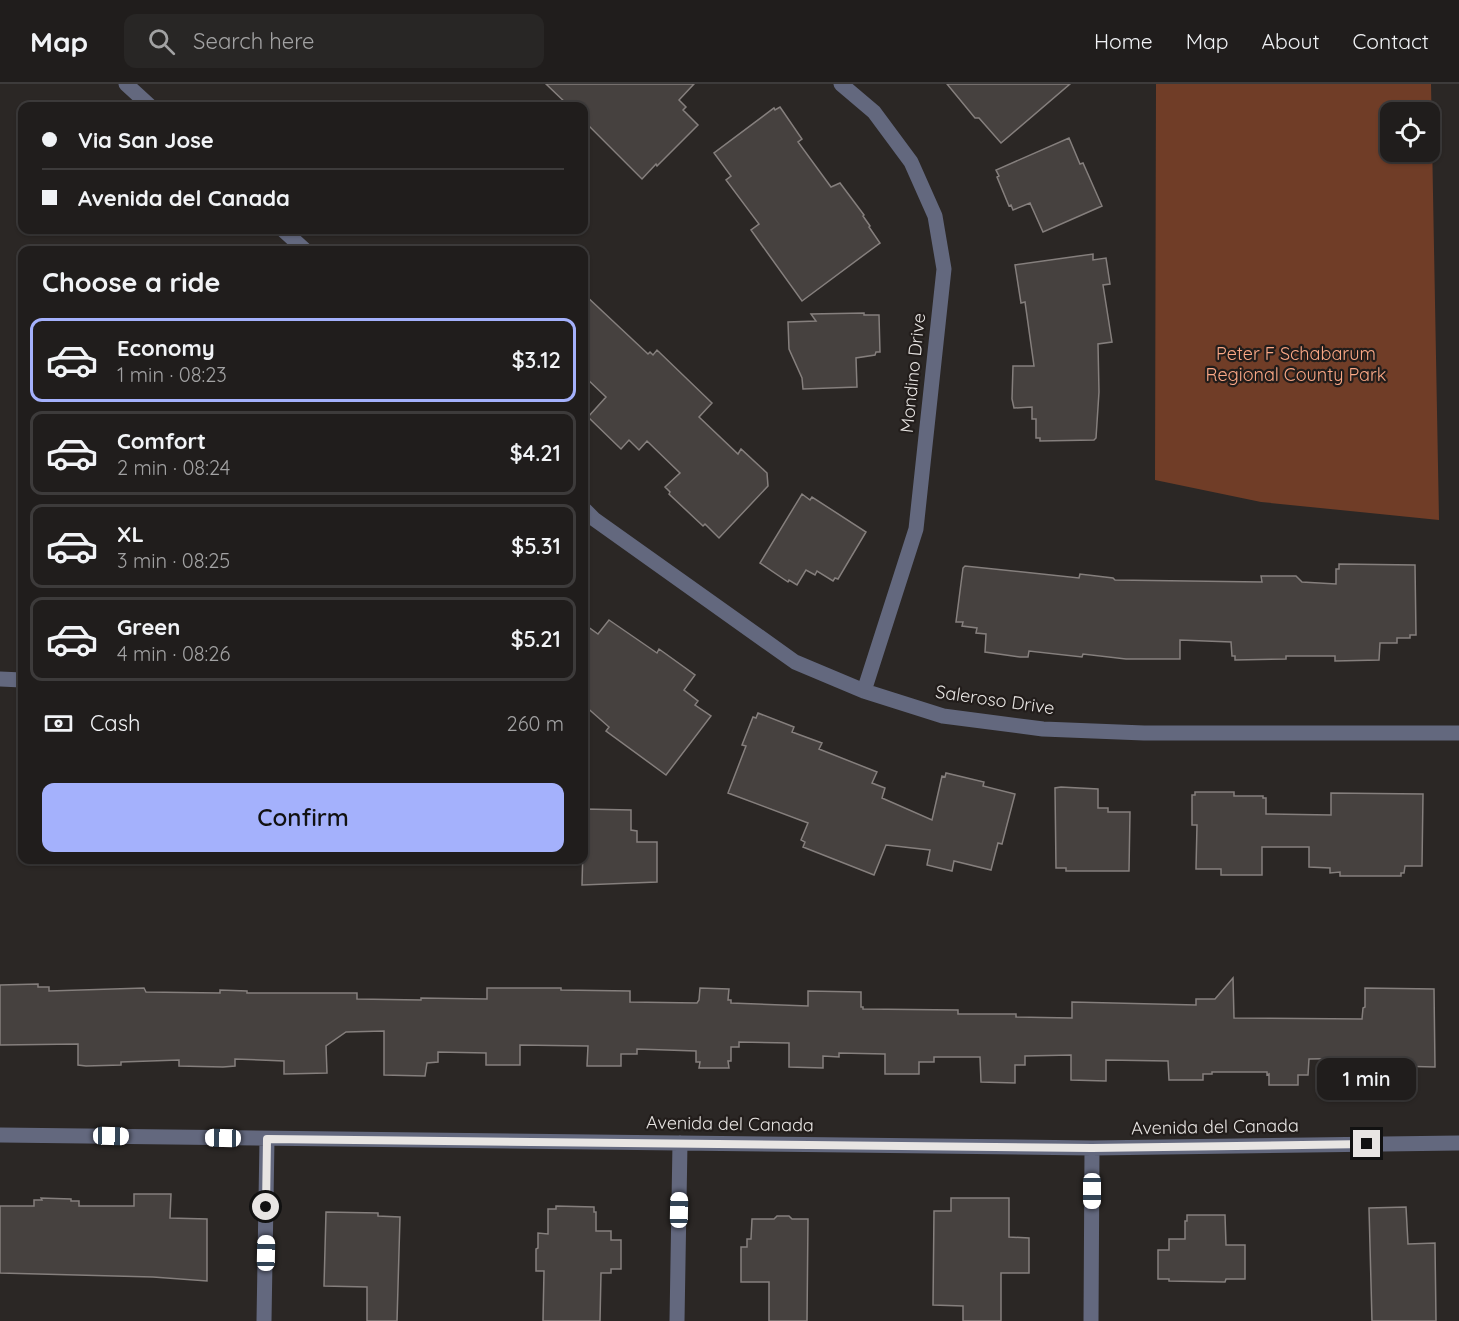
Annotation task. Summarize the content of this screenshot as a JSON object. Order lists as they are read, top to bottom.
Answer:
{
  "streets": {
    "street": ["Mondino Drive", "Saleroso Drive", "Avenida del Canada"]
  },
  "crossings": [
    ["Mondino Drive", "Saleroso Drive"]
  ],
  "parks": ["Peter F Schabarum Regional County Park"],
  "page": {
    "header": "Map",
    "search": "Search here",
    "nav": [
      "Home",
      "Map",
      "About",
      "Contact"
    ],
    "banner": ["Via San Jose", "Avenida del Canada"],
    "heading": "Choose a ride",
    "list": [
      {
        "name": "Economy",
        "note": "1 min · 08:23",
        "value": "$3.12"
      },
      {
        "name": "Comfort",
        "note": "2 min · 08:24",
        "value": "$4.21"
      },
      {
        "name": "XL",
        "note": "3 min · 08:25",
        "value": "$5.31"
      },
      {
        "name": "Green",
        "note": "4 min · 08:26",
        "value": "$5.21"
      }
    ],
    "pay": ["Cash", "260 m"],
    "buttons": "Confirm",
    "bubble": "1 min"
  }
}
